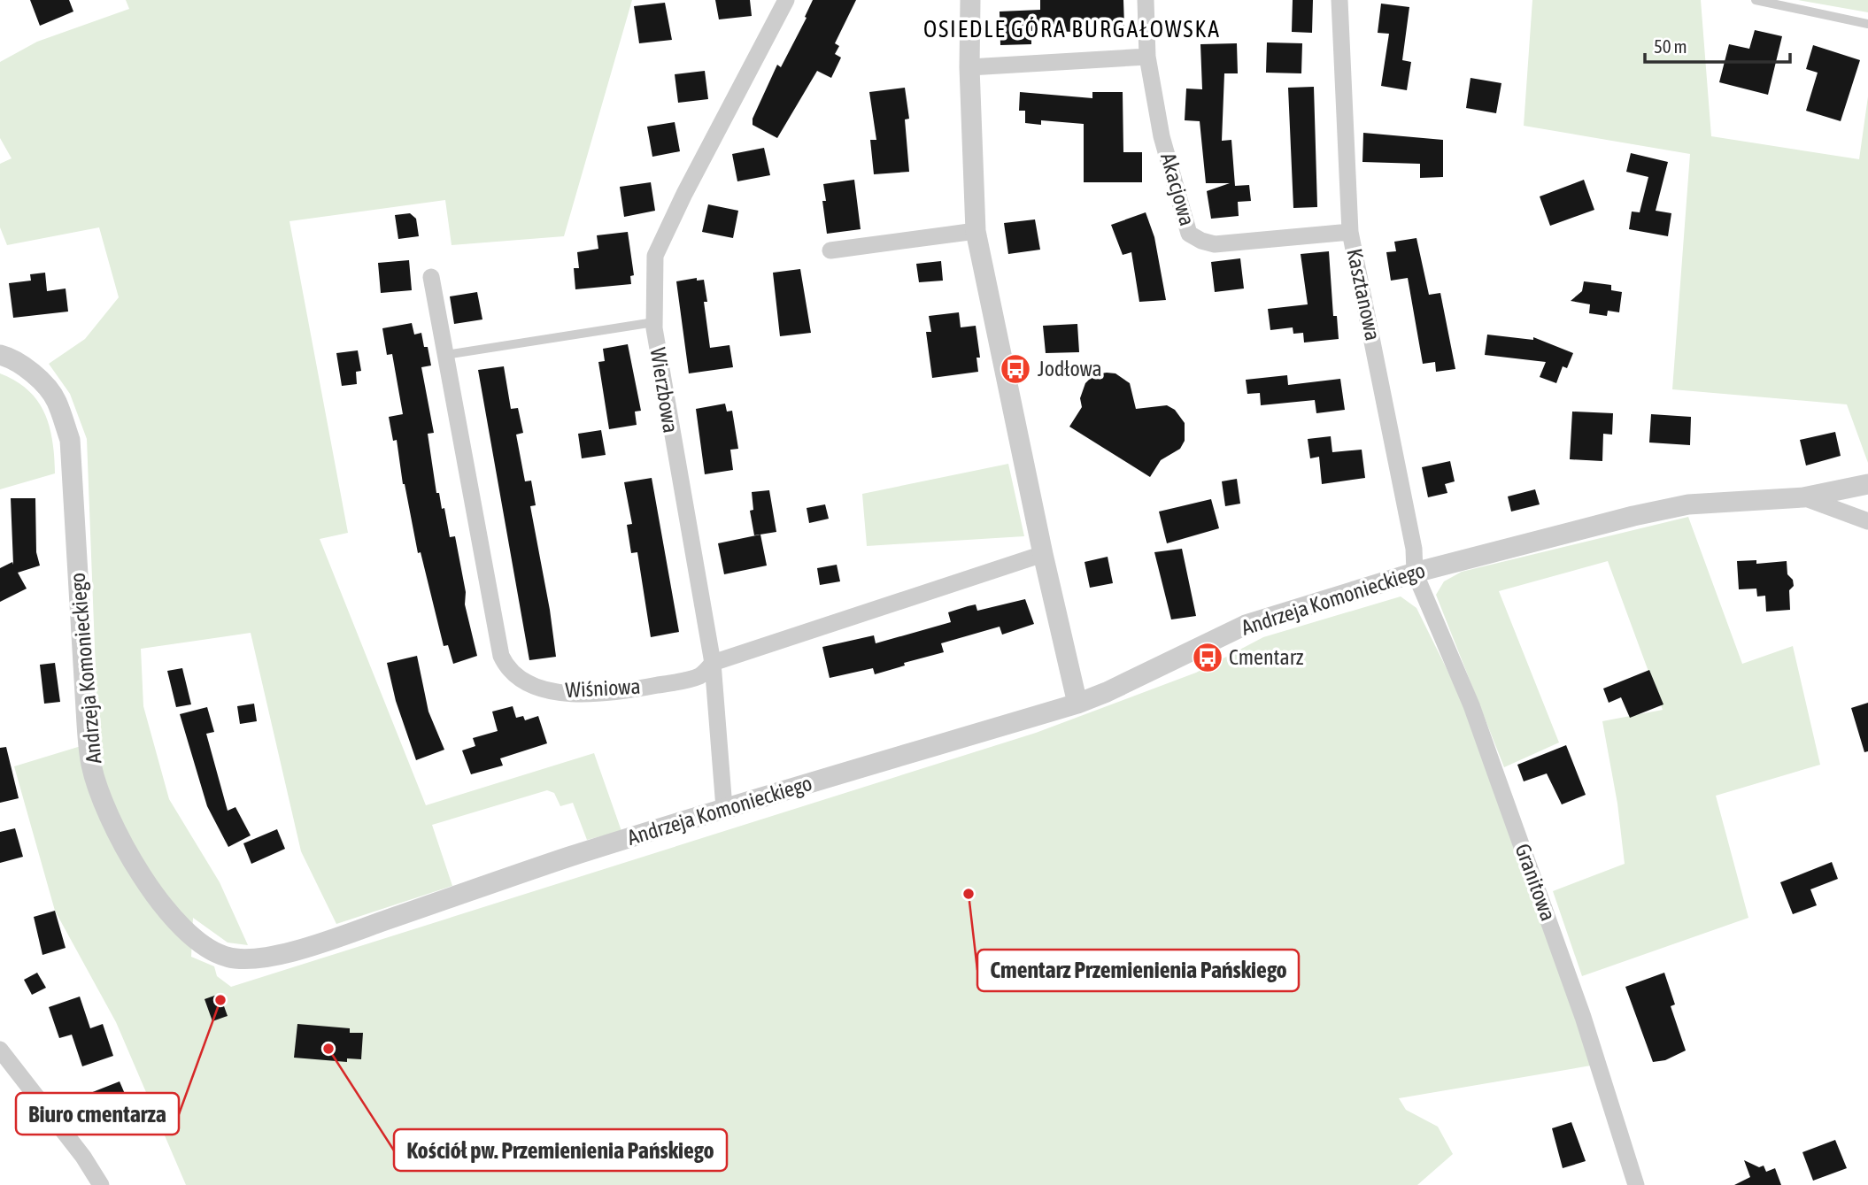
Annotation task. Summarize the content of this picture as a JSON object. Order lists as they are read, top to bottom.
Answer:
{
  "streets": {
    "street": [
      "Akacjowa",
      "Kasztanowa",
      "Wierzbowa",
      "Andrzeja Komonieckiego",
      "Wiśniowa",
      "Granitowa"
    ]
  },
  "crossings": [
    ["Akacjowa", "Kasztanowa"],
    ["Kasztanowa", "Andrzeja Komonieckiego"],
    ["Kasztanowa", "Granitowa"],
    ["Wierzbowa", "Andrzeja Komonieckiego"],
    ["Wierzbowa", "Wiśniowa"],
    ["Andrzeja Komonieckiego", "Granitowa"]
  ],
  "districts": ["OSIEDLE GÓRA BURGAŁOWSKA"],
  "places": {
    "bus stop": ["Jodłowa", "Cmentarz"],
    "other": ["Cmentarz Przemienienia Pańskiego", "Biuro cmentarza", "Kościół pw. Przemienienia Pańskiego"]
  },
  "scale_bar": "50 m"
}
